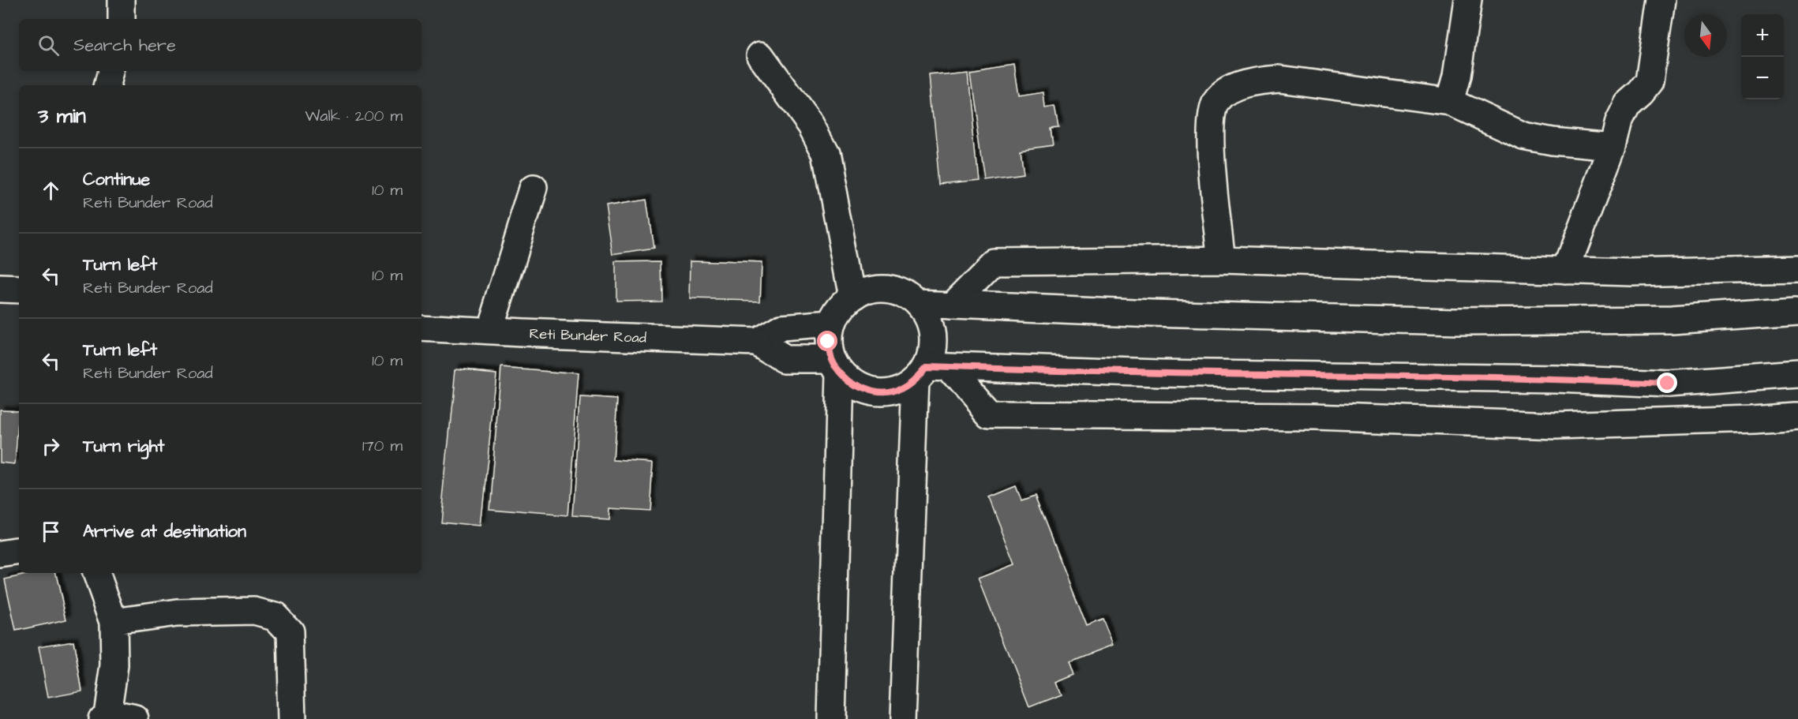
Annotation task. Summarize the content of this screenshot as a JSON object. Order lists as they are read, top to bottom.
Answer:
{
  "streets": {
    "street": ["Reti Bunder Road"]
  },
  "north": "bottom",
  "page": {
    "map_buttons": ["+", "−"],
    "search": "Search here",
    "heading": ["3 min", "Walk · 200 m"],
    "list": [
      ["Continue", "Reti Bunder Road", "10 m"],
      ["Turn left", "Reti Bunder Road", "10 m"],
      ["Turn left", "Reti Bunder Road", "10 m"],
      ["Turn right", "170 m"],
      "Arrive at destination"
    ]
  }
}
